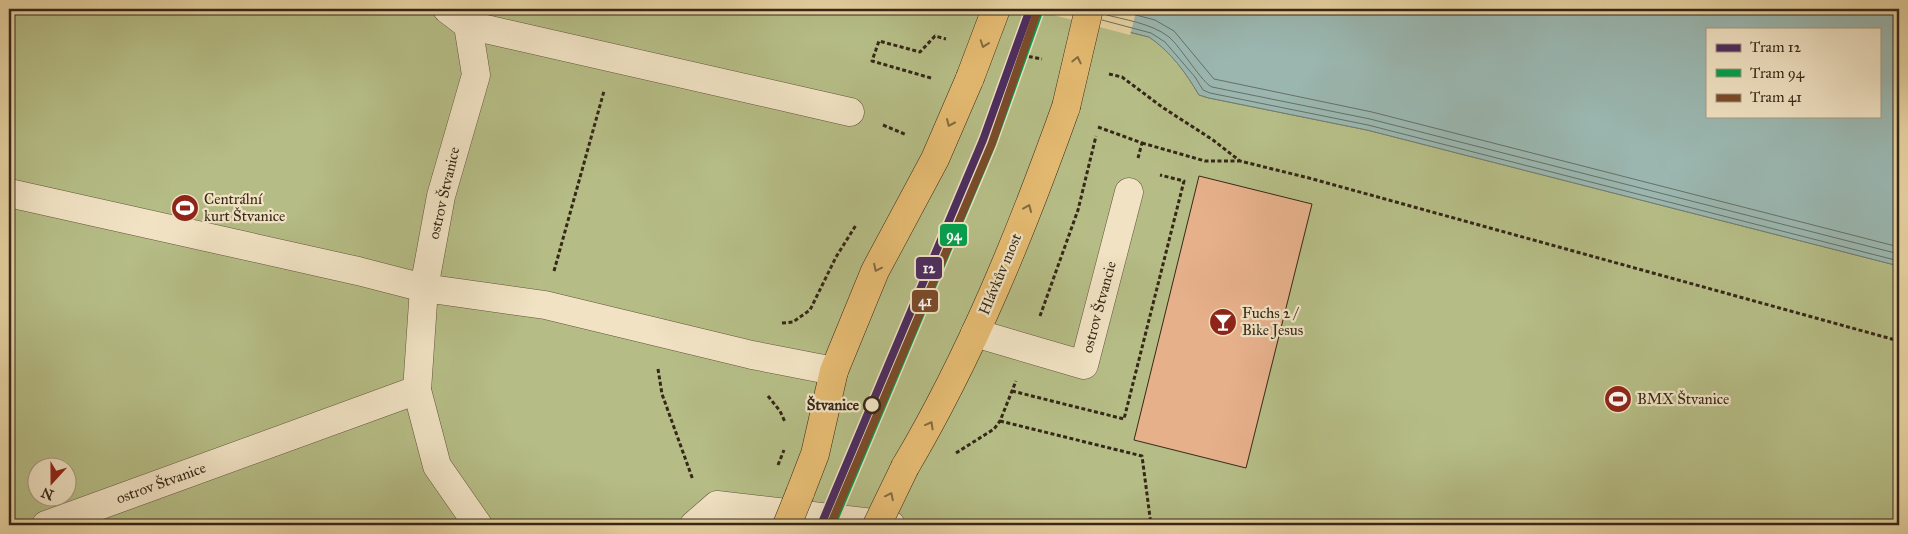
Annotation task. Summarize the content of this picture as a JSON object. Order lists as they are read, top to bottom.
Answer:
{
  "streets": {
    "main road": ["Hlávkův most"],
    "lane": ["ostrov Štvanice", "ostrov Štvancie"]
  },
  "places": {
    "sports": ["Centrální kurt Štvanice", "BMX Štvanice"],
    "bar": ["Fuchs 2 / Bike Jesus"],
    "other": ["Štvanice"]
  },
  "lines": ["tram line 12", "tram line 41", "tram line 94"],
  "legend": ["Tram 12", "Tram 94", "Tram 41"],
  "north": "bottom"
}
